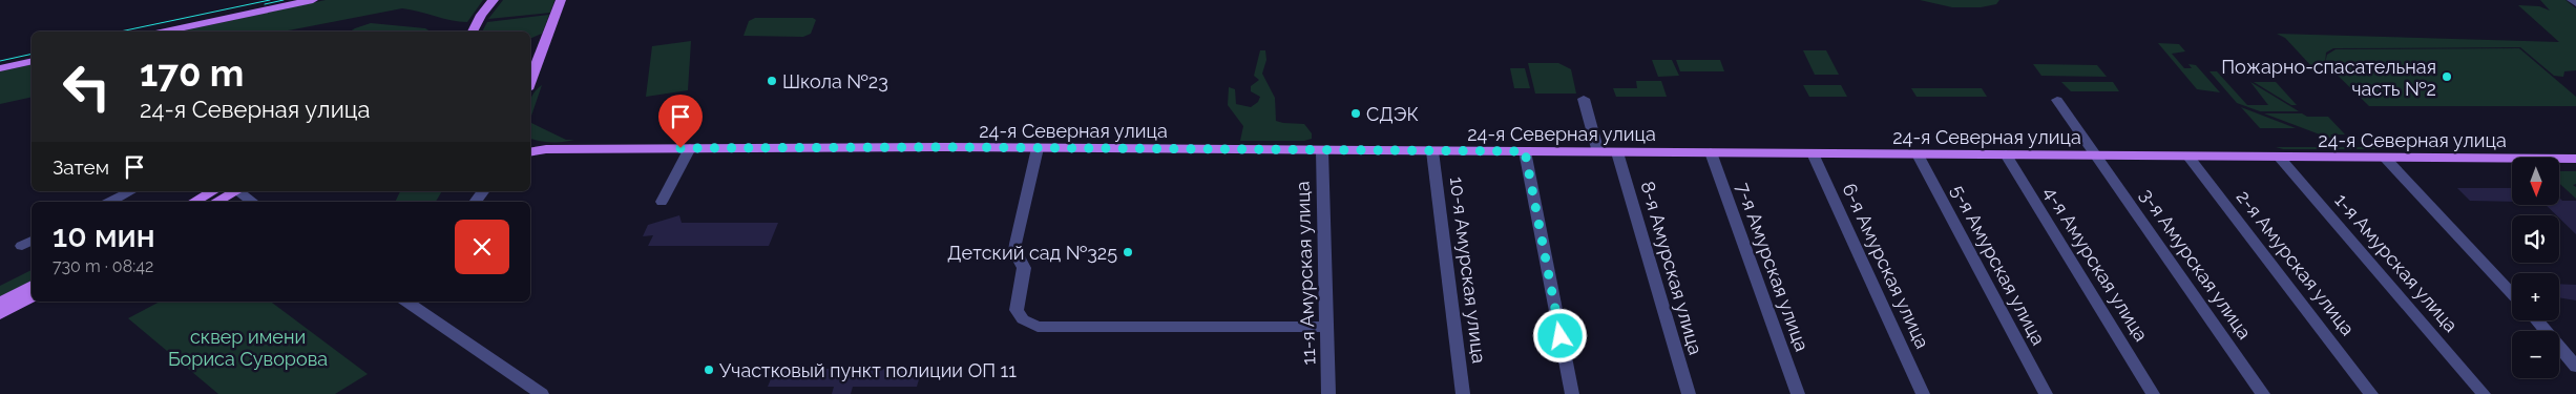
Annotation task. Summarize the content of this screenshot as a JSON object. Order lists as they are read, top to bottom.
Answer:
{
  "streets": {
    "main road": ["24-я Северная улица"],
    "street": [
      "2-я Амурская улица",
      "1-я Амурская улица",
      "4-я Амурская улица",
      "3-я Амурская улица",
      "5-я Амурская улица",
      "6-я Амурская улица",
      "7-я Амурская улица",
      "8-я Амурская улица",
      "10-я Амурская улица",
      "11-я Амурская улица"
    ]
  },
  "crossings": [
    ["24-я Северная улица", "2-я Амурская улица"],
    ["24-я Северная улица", "1-я Амурская улица"],
    ["24-я Северная улица", "4-я Амурская улица"],
    ["24-я Северная улица", "3-я Амурская улица"],
    ["24-я Северная улица", "5-я Амурская улица"],
    ["24-я Северная улица", "6-я Амурская улица"],
    ["24-я Северная улица", "7-я Амурская улица"],
    ["24-я Северная улица", "8-я Амурская улица"],
    ["24-я Северная улица", "10-я Амурская улица"],
    ["24-я Северная улица", "11-я Амурская улица"]
  ],
  "parks": ["сквер имени Бориса Суворова"],
  "places": [
    "Пожарно-спасательная часть №2",
    "Школа №23",
    "СДЭК",
    "Детский сад №325",
    "Участковый пункт полиции ОП 11"
  ],
  "north": "bottom",
  "page": {
    "turn": ["170 m", "24-я Северная улица"],
    "then": "Затем",
    "map_buttons": ["+", "−"],
    "heading": ["10 мин", "730 m · 08:42"]
  }
}
